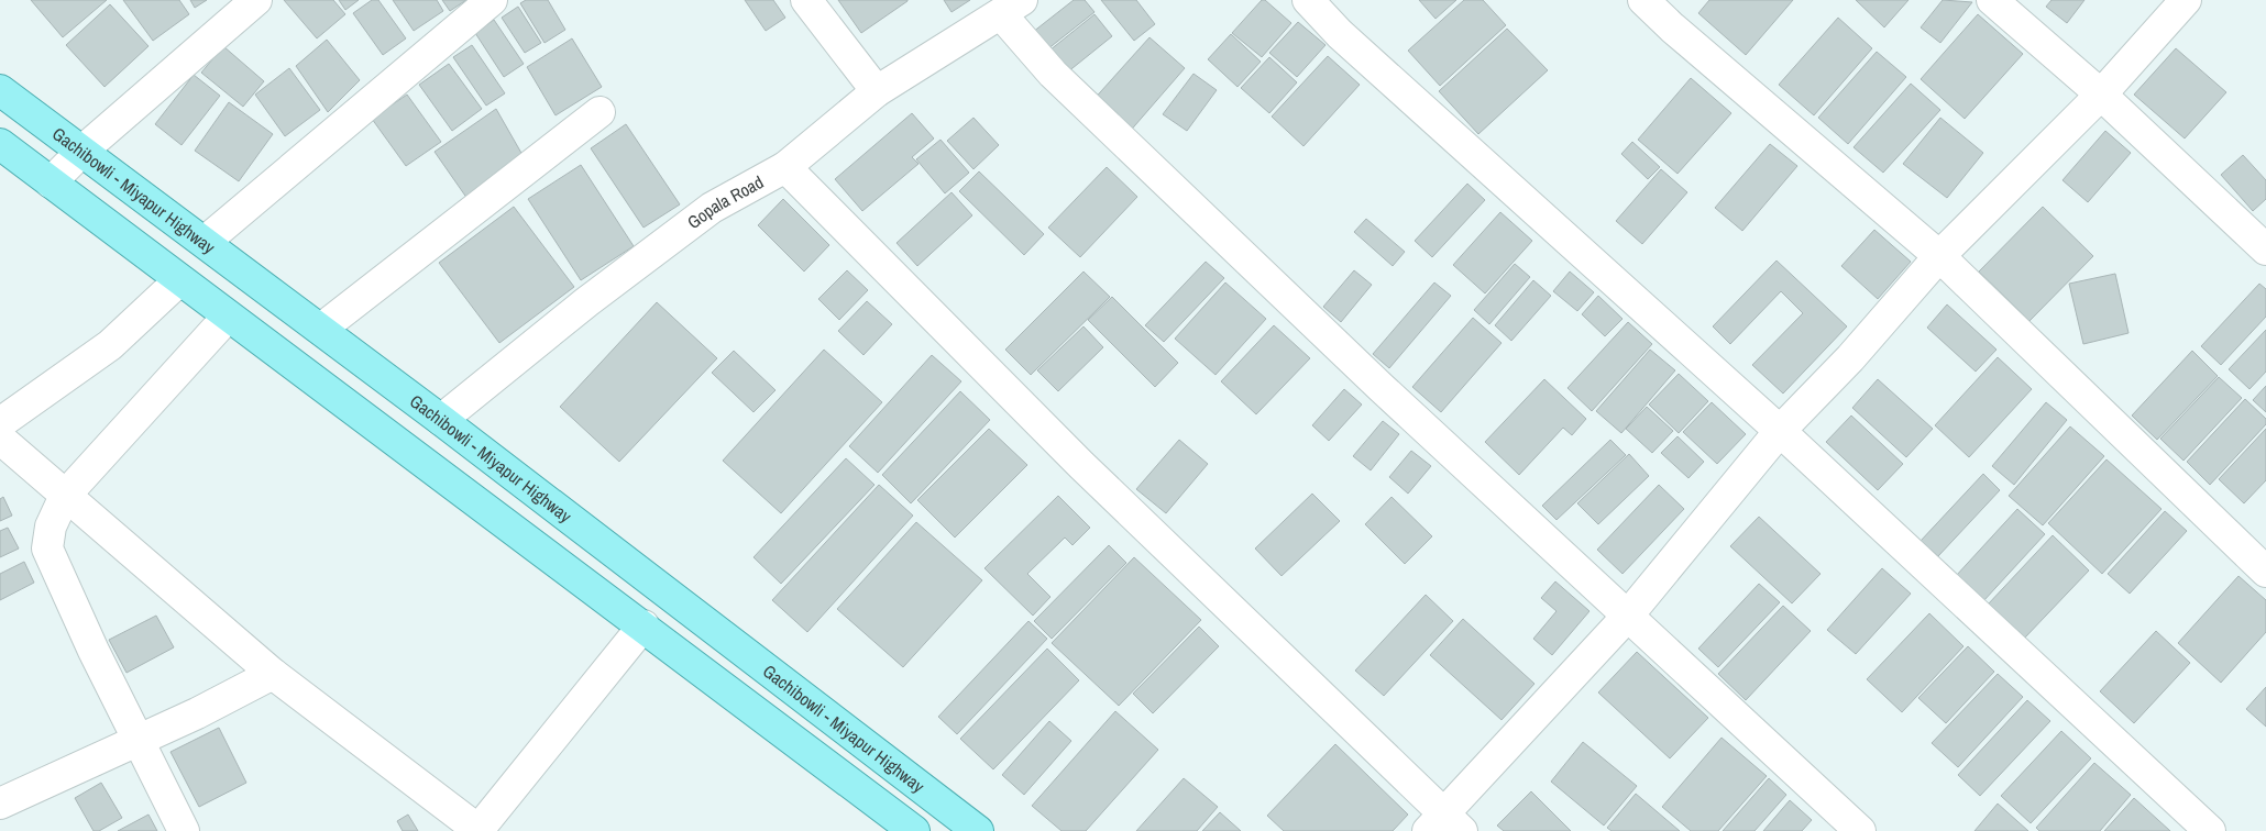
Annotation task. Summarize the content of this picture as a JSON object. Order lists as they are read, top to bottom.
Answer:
{
  "streets": {
    "main road": ["Gachibowli - Miyapur Highway"],
    "street": ["Gopala Road"]
  },
  "crossings": [
    ["Gachibowli - Miyapur Highway", "Gopala Road"]
  ]
}
